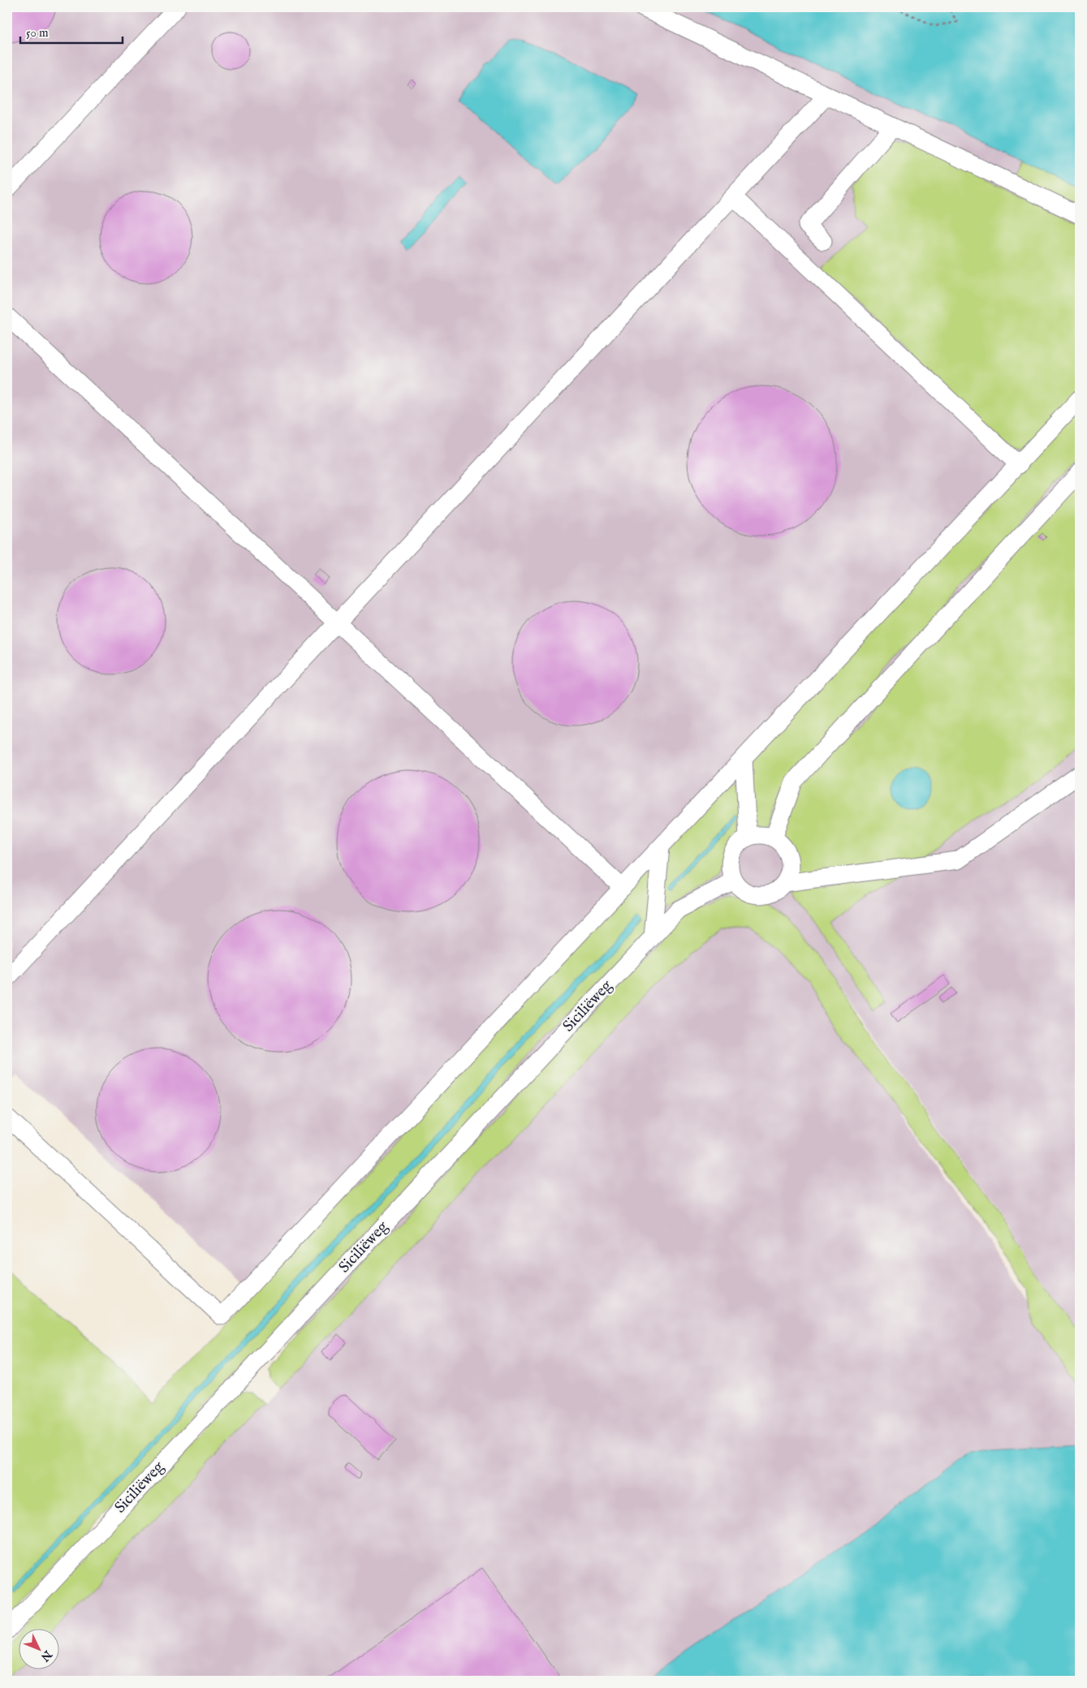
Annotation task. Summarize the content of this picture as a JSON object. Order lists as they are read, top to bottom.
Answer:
{
  "streets": {
    "street": ["Siciliëweg"]
  },
  "scale_bar": "50 m",
  "north": "bottom right"
}
